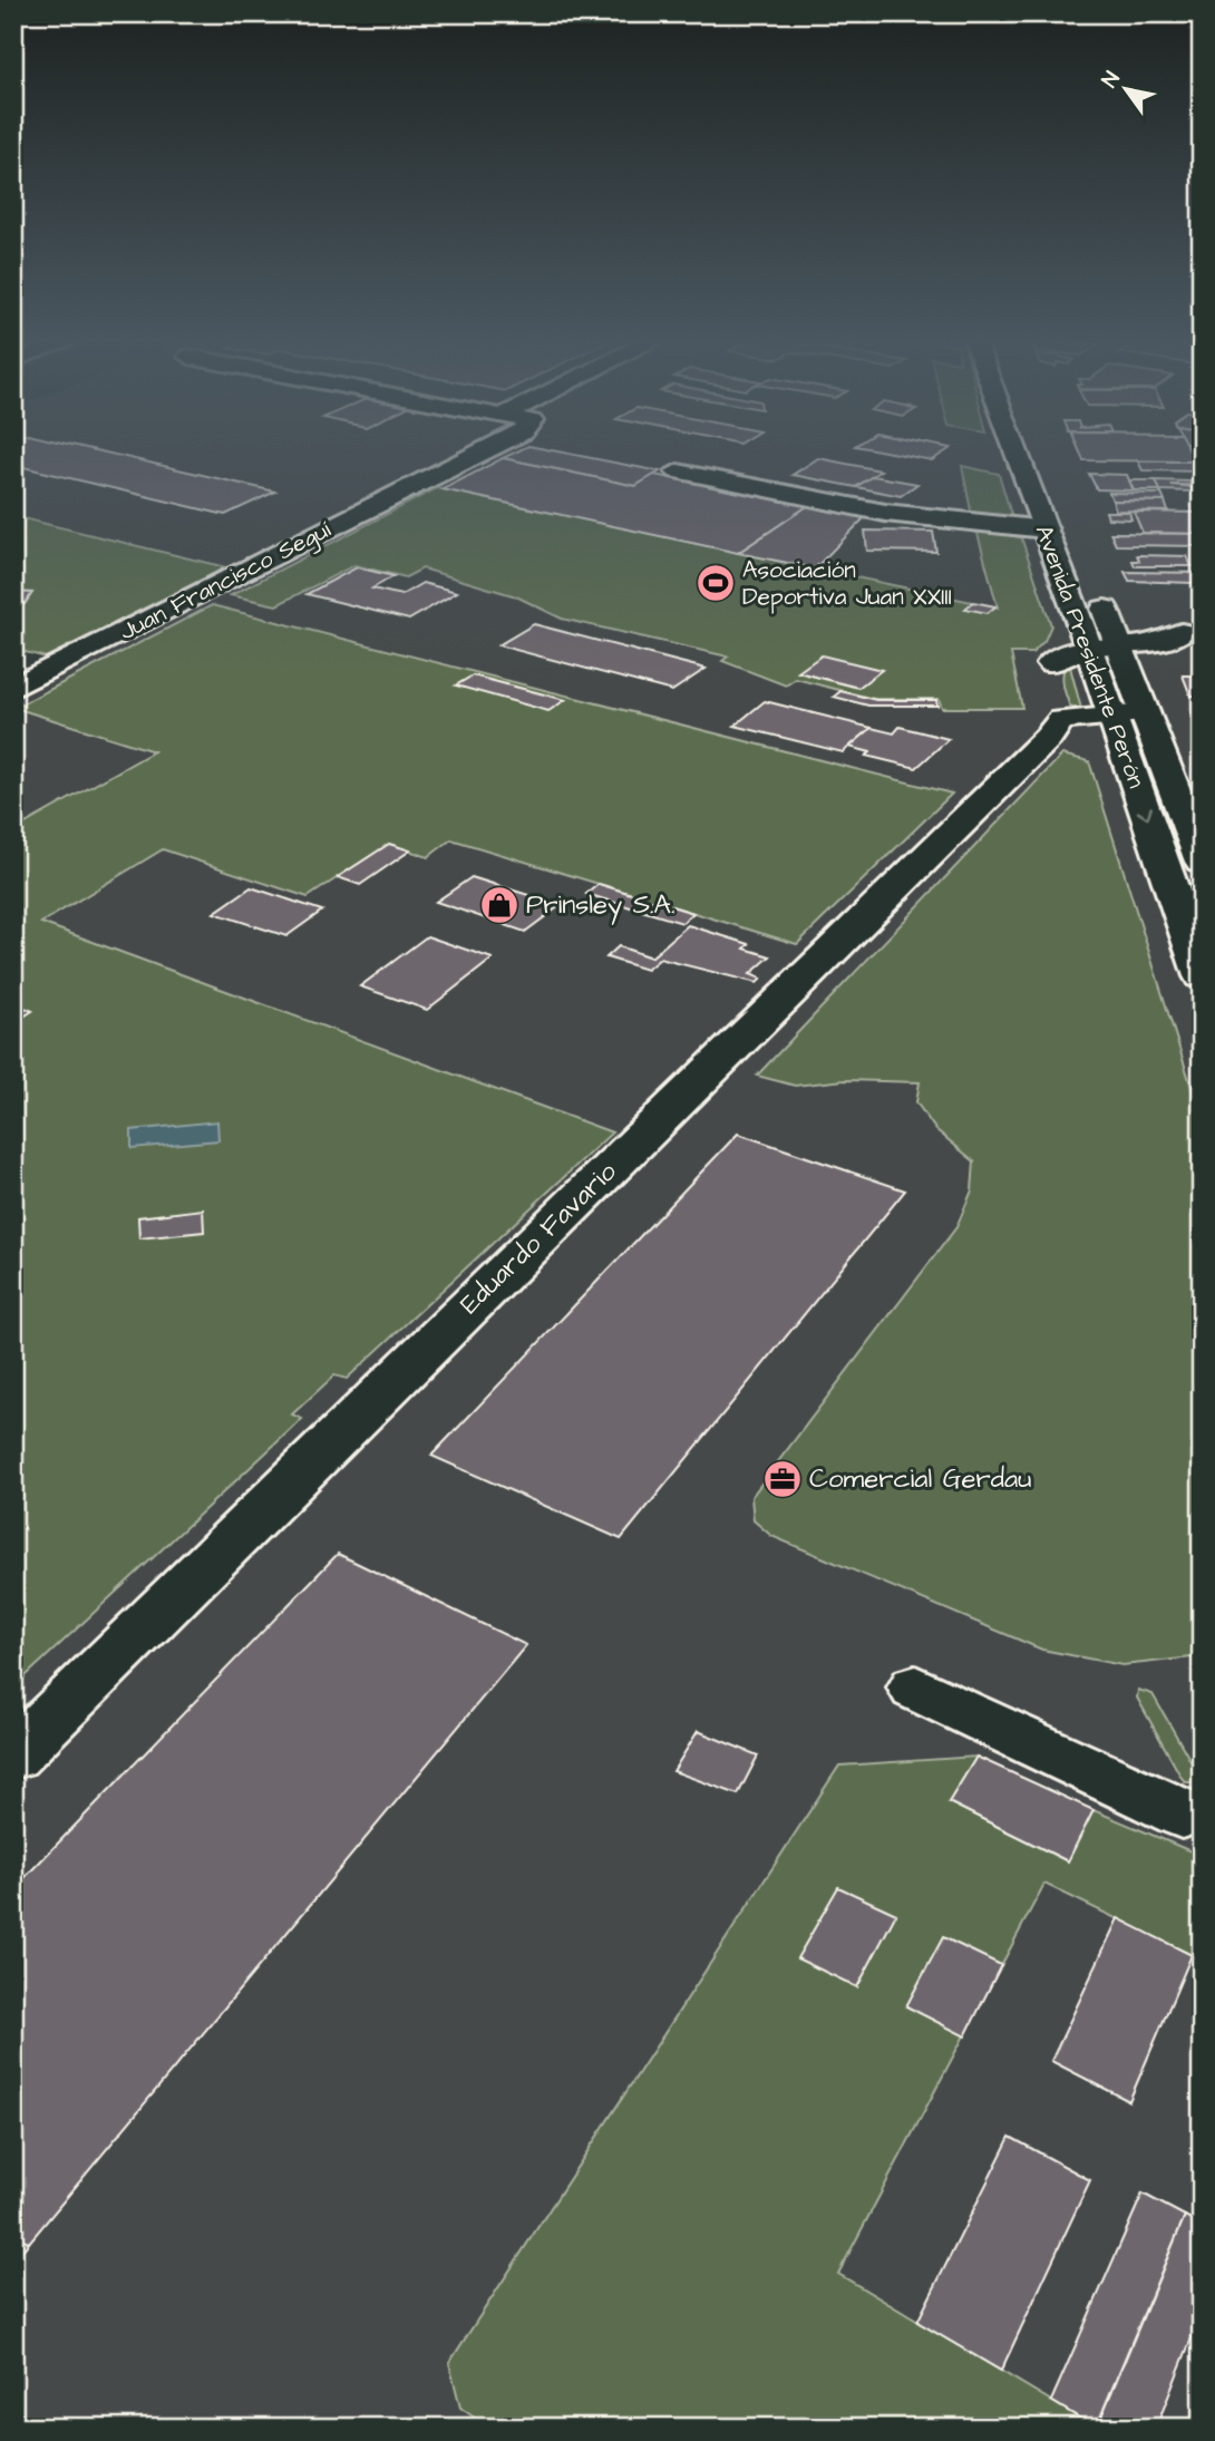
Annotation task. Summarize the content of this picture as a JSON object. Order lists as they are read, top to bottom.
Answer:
{
  "streets": {
    "main road": ["Juan Francisco Seguí", "Avenida Presidente Perón", "Eduardo Favario"]
  },
  "places": {
    "sports": ["Asociación Deportiva Juan XXIII"],
    "shop": ["Prinsley S.A."],
    "office": ["Comercial Gerdau"]
  },
  "north": "top left"
}
